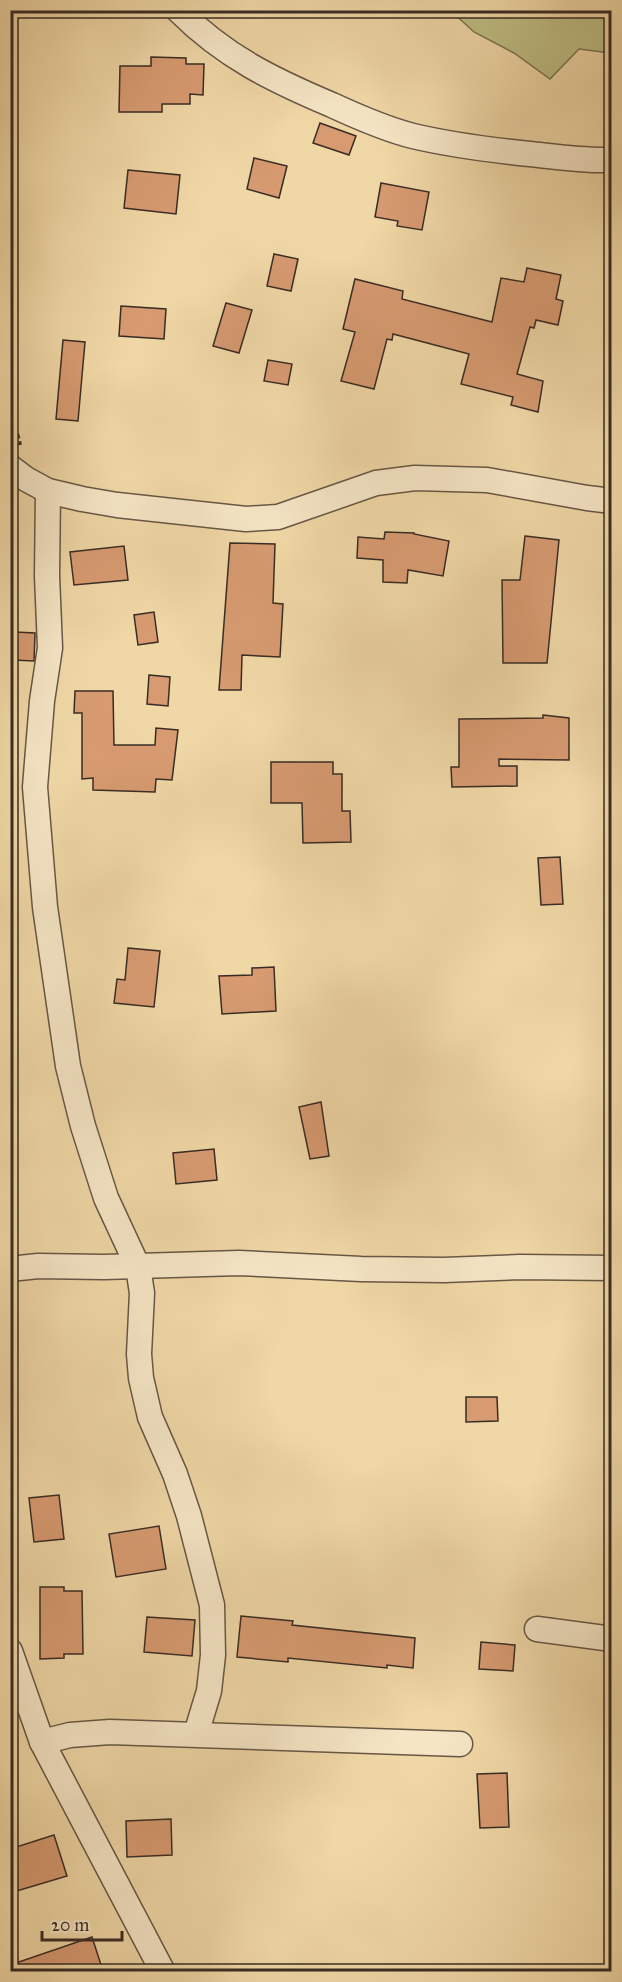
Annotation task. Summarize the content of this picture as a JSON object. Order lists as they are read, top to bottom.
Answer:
{
  "scale_bar": "20 m"
}
